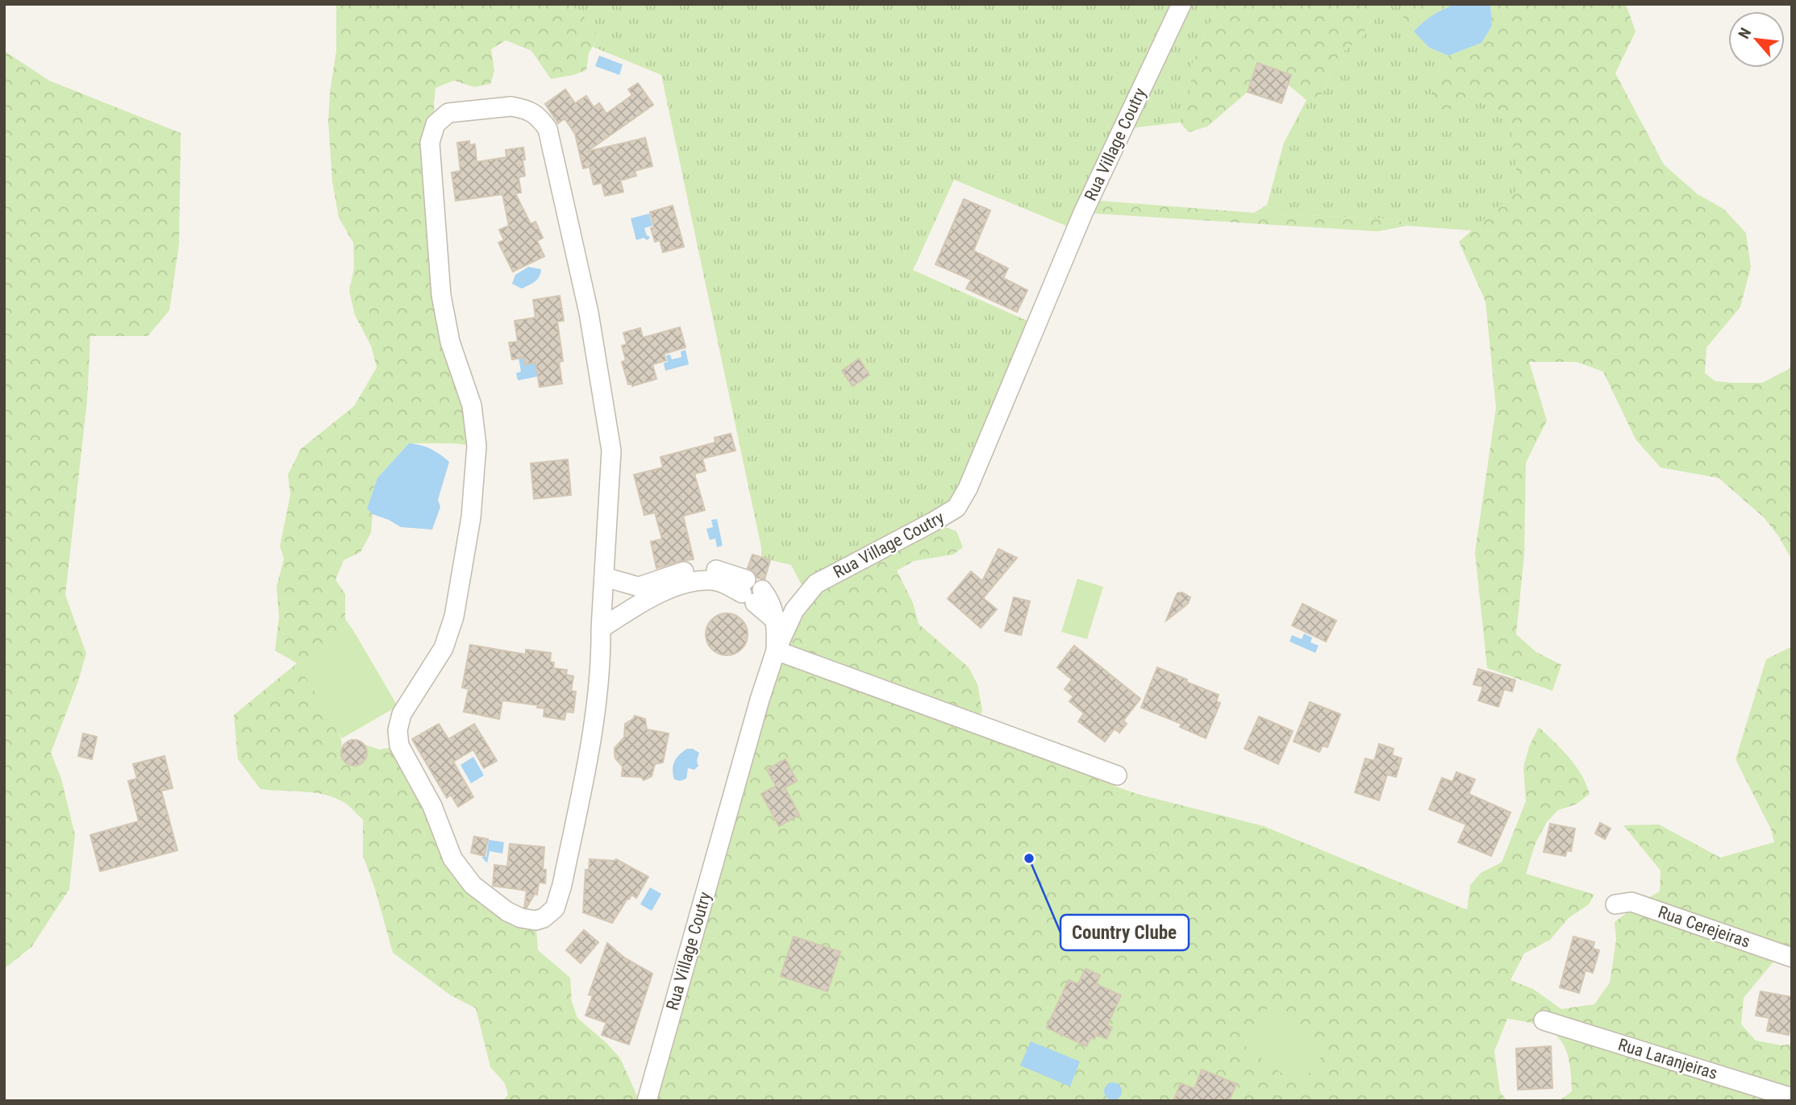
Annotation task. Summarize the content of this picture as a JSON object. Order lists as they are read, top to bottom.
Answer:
{
  "streets": {
    "street": ["Rua Village Coutry", "Rua Cerejeiras", "Rua Laranjeiras"]
  },
  "places": ["Country Clube"],
  "north": "top left"
}
